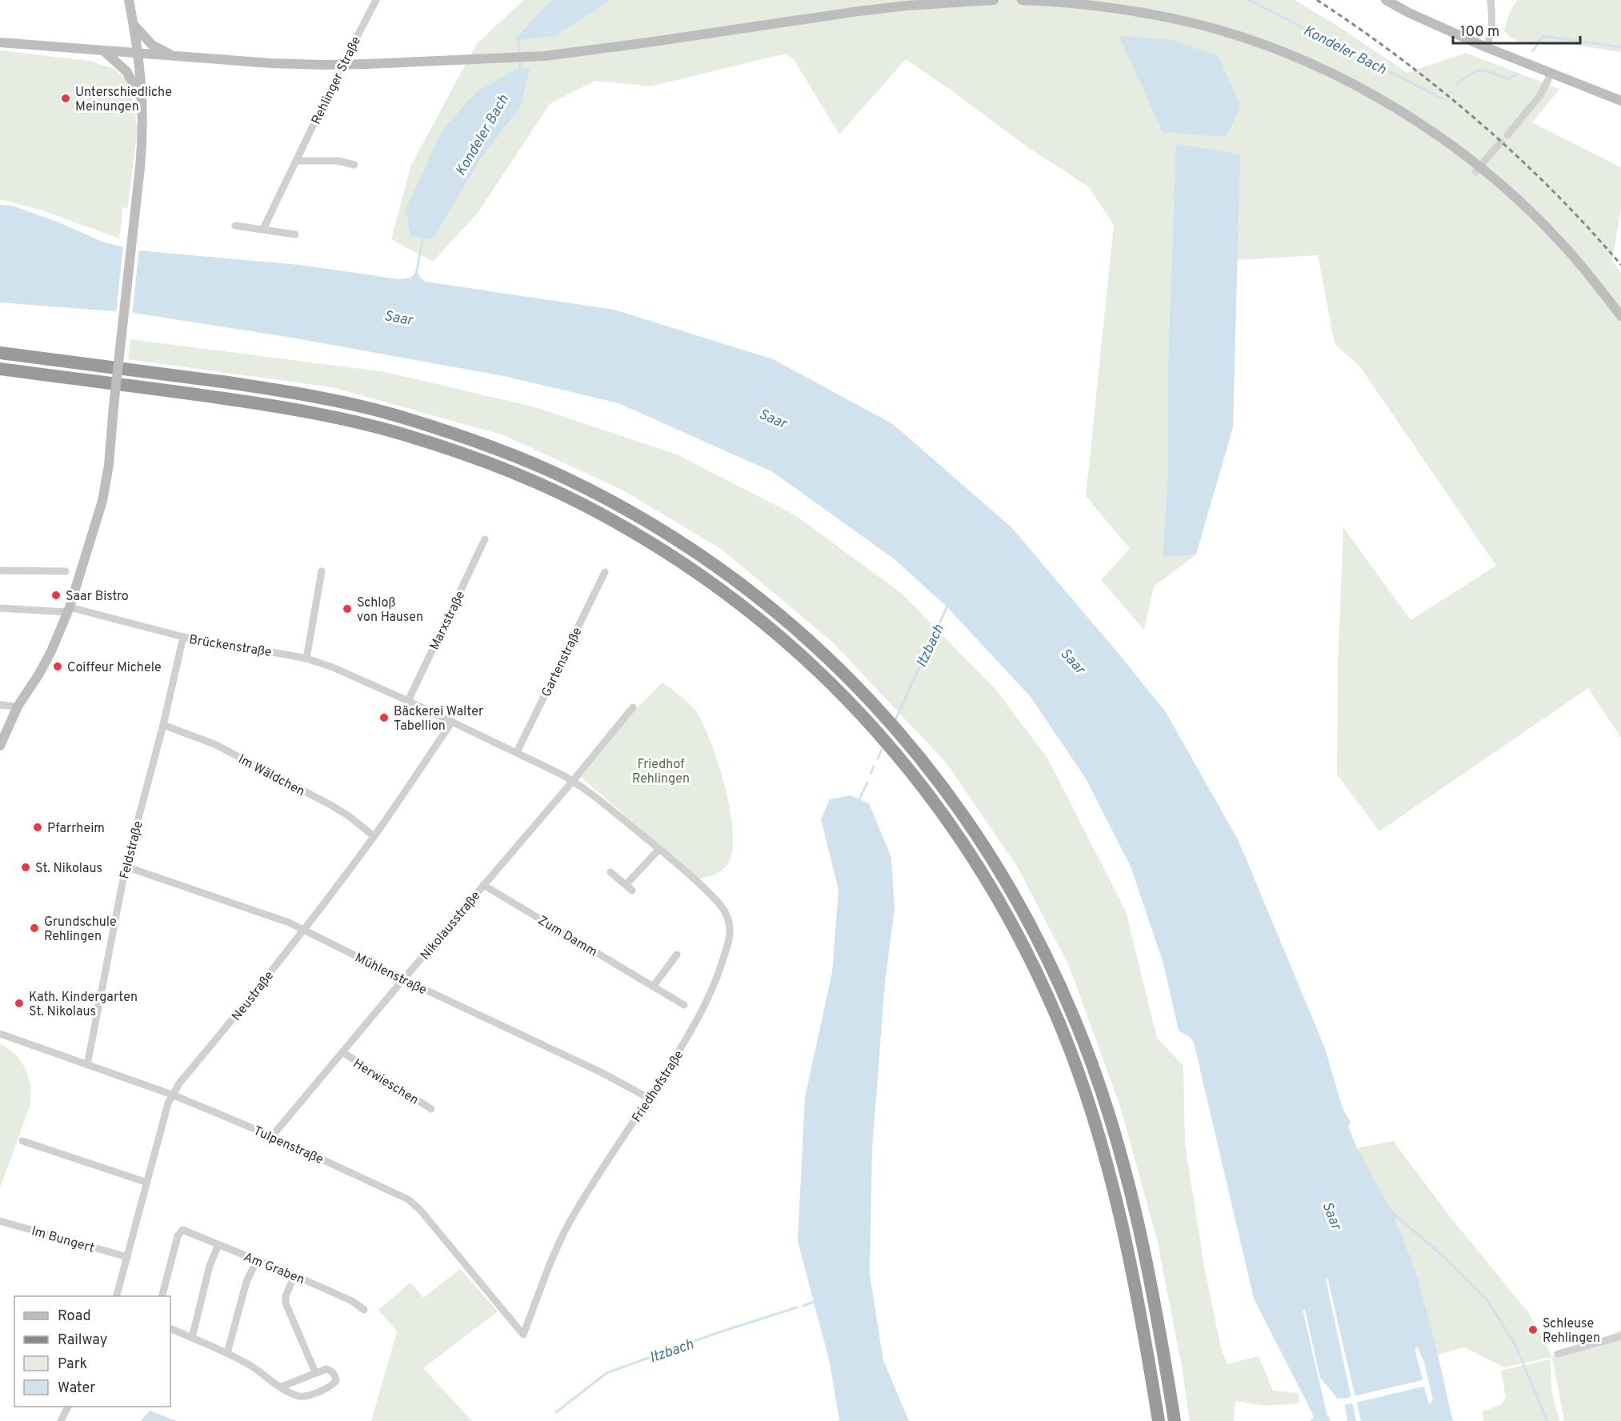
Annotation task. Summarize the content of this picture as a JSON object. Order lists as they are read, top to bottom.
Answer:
{
  "streets": {
    "street": [
      "Rehlinger Straße",
      "Marxstraße",
      "Brückenstraße",
      "Gartenstraße",
      "Im Wäldchen",
      "Feldstraße",
      "Nikolausstraße",
      "Zum Damm",
      "Mühlenstraße",
      "Neustraße",
      "Herwieschen",
      "Friedhofstraße",
      "Tulpenstraße",
      "Im Bungert",
      "Am Graben"
    ]
  },
  "crossings": [
    ["Marxstraße", "Friedhofstraße"],
    ["Brückenstraße", "Feldstraße"],
    ["Brückenstraße", "Friedhofstraße"],
    ["Gartenstraße", "Friedhofstraße"],
    ["Im Wäldchen", "Feldstraße"],
    ["Im Wäldchen", "Neustraße"],
    ["Feldstraße", "Mühlenstraße"],
    ["Feldstraße", "Tulpenstraße"],
    ["Nikolausstraße", "Zum Damm"],
    ["Nikolausstraße", "Mühlenstraße"],
    ["Nikolausstraße", "Herwieschen"],
    ["Nikolausstraße", "Friedhofstraße"],
    ["Nikolausstraße", "Tulpenstraße"],
    ["Mühlenstraße", "Neustraße"],
    ["Mühlenstraße", "Friedhofstraße"],
    ["Neustraße", "Friedhofstraße"],
    ["Neustraße", "Tulpenstraße"],
    ["Neustraße", "Im Bungert"],
    ["Friedhofstraße", "Tulpenstraße"]
  ],
  "water": ["Kondeler Bach", "Saar", "Itzbach"],
  "parks": ["Friedhof Rehlingen"],
  "places": [
    "Unterschiedliche Meinungen",
    "Saar Bistro",
    "Schloß von Hausen",
    "Coiffeur Michele",
    "Bäckerei Walter Tabellion",
    "Pfarrheim",
    "St. Nikolaus",
    "Grundschule Rehlingen",
    "Kath. Kindergarten St. Nikolaus",
    "Schleuse Rehlingen"
  ],
  "legend": [
    "Road",
    "Railway",
    "Park",
    "Water"
  ],
  "scale_bar": "100 m"
}
